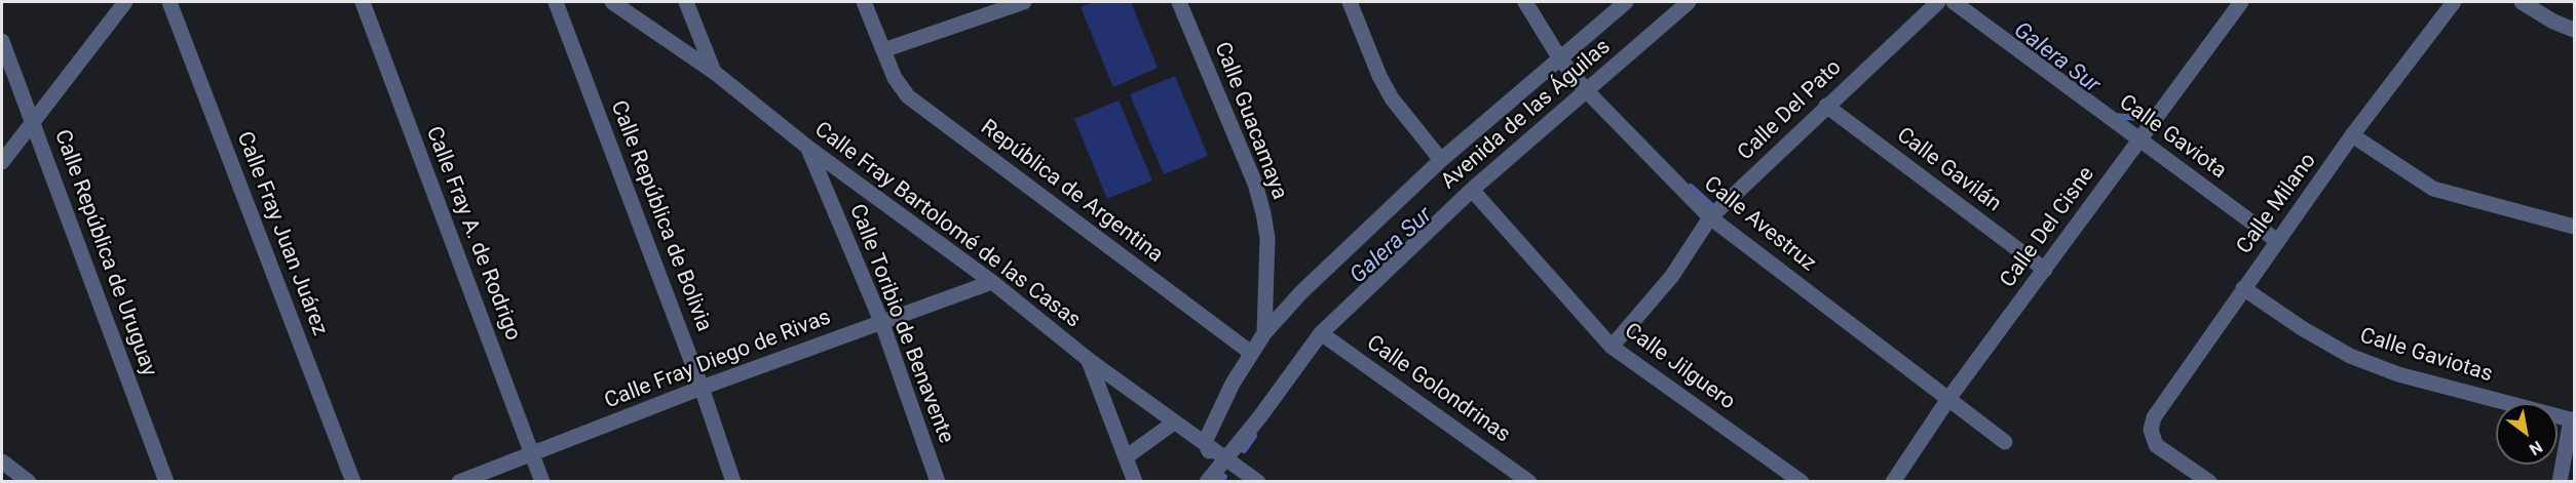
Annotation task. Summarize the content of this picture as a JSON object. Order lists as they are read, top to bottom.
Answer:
{
  "streets": {
    "street": [
      "Calle Del Pato",
      "Avenida de las Águilas",
      "Calle Guacamaya",
      "Calle Gaviota",
      "Calle Gavilán",
      "República de Argentina",
      "Calle Milano",
      "Calle República de Bolivia",
      "Calle Avestruz",
      "Calle Fray Bartolomé de las Casas",
      "Calle Del Cisne",
      "Calle Fray Juan Juárez",
      "Calle Fray A. de Rodrigo",
      "Calle República de Uruguay",
      "Calle Toribio de Benavente",
      "Calle Gaviotas",
      "Calle Fray Diego de Rivas",
      "Calle Jilguero",
      "Calle Golondrinas"
    ]
  },
  "crossings": [
    ["Calle Del Pato", "Calle Gavilán"],
    ["Calle Del Pato", "Calle Avestruz"],
    ["Calle Del Pato", "Calle Jilguero"],
    ["Avenida de las Águilas", "Calle Guacamaya"],
    ["Avenida de las Águilas", "República de Argentina"],
    ["Avenida de las Águilas", "Calle Avestruz"],
    ["Avenida de las Águilas", "Calle Fray Bartolomé de las Casas"],
    ["Avenida de las Águilas", "Calle Jilguero"],
    ["Avenida de las Águilas", "Calle Golondrinas"],
    ["Calle Gaviota", "Calle Milano"],
    ["Calle Gaviota", "Calle Del Cisne"],
    ["Calle Gavilán", "Calle Del Cisne"],
    ["Calle Milano", "Calle Gaviotas"],
    ["Calle República de Bolivia", "Calle Fray Diego de Rivas"],
    ["Calle Avestruz", "Calle Del Cisne"],
    ["Calle Fray Bartolomé de las Casas", "Calle Toribio de Benavente"],
    ["Calle Fray Bartolomé de las Casas", "Calle Fray Diego de Rivas"],
    ["Calle Fray A. de Rodrigo", "Calle Fray Diego de Rivas"],
    ["Calle Toribio de Benavente", "Calle Fray Diego de Rivas"]
  ],
  "water": ["Galera Sur"],
  "north": "bottom right"
}
